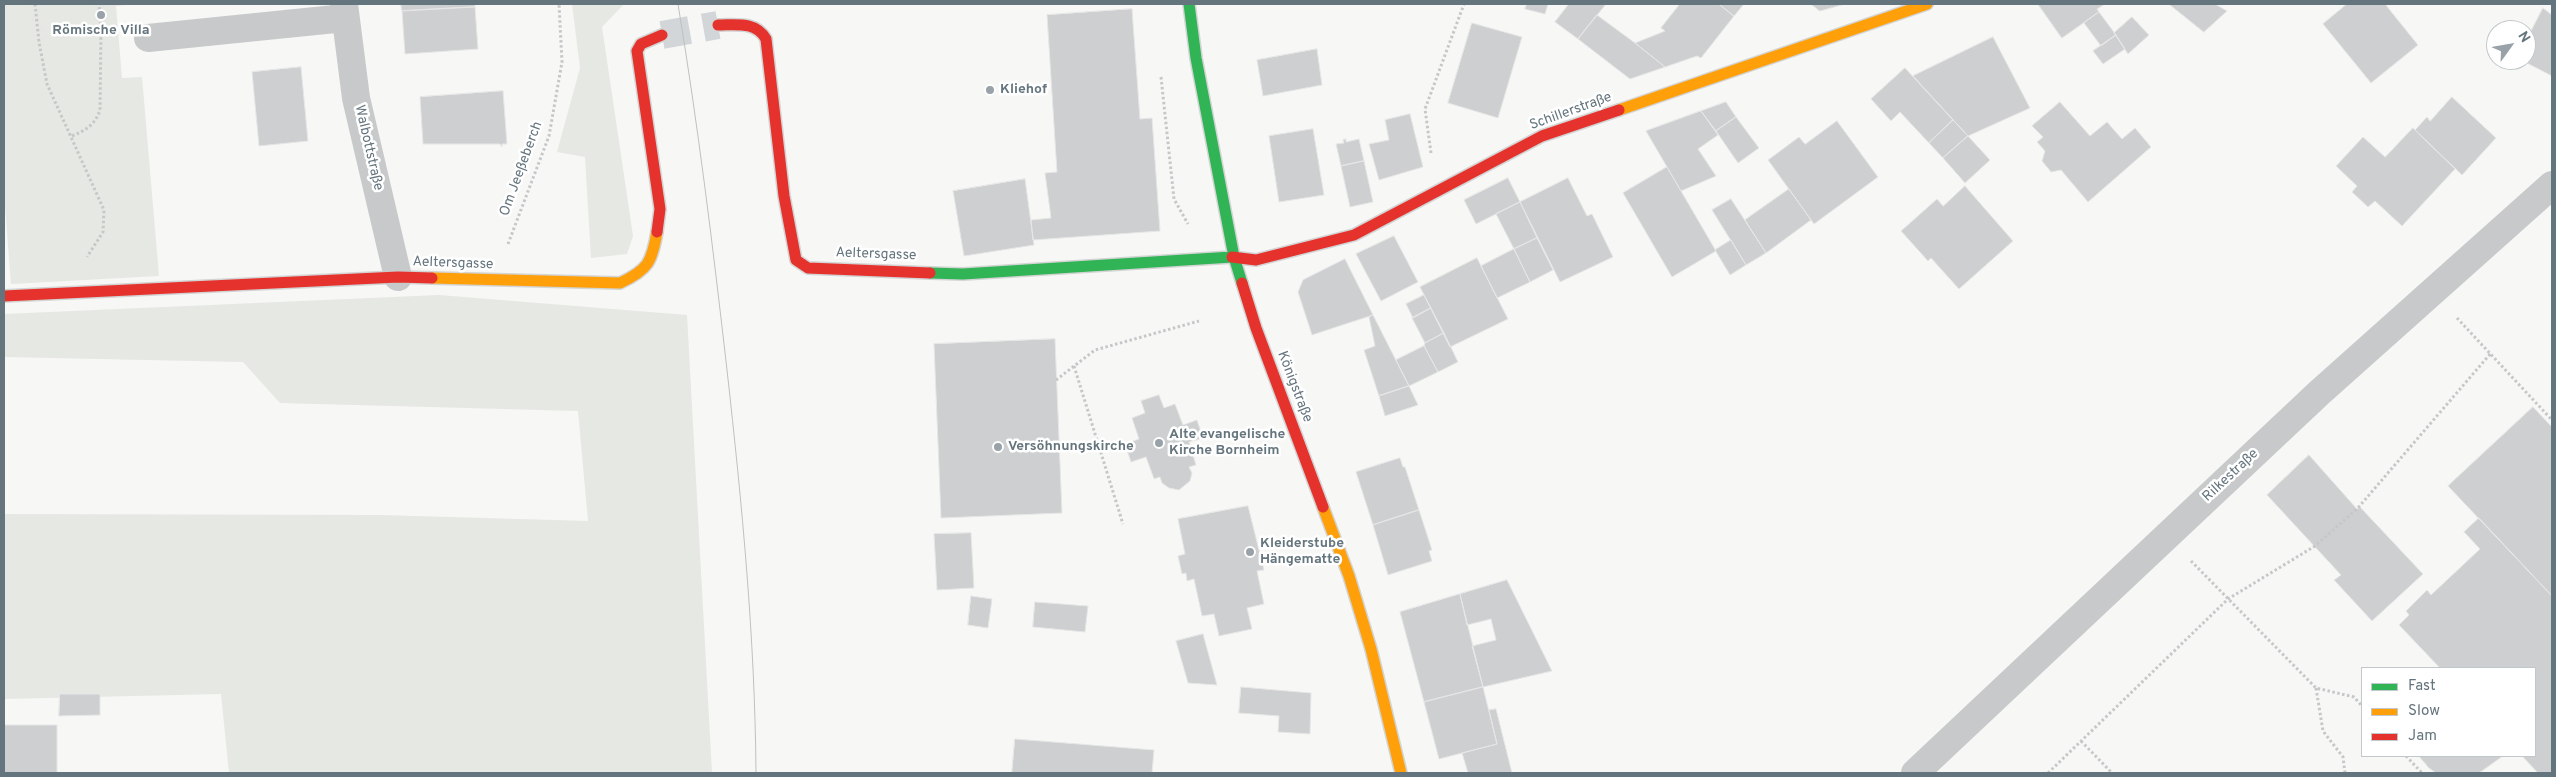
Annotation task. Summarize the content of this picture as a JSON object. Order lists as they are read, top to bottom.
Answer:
{
  "streets": {
    "street": [
      "Schillerstraße",
      "Walbottstraße",
      "Aeltersgasse",
      "Königstraße",
      "Rilkestraße"
    ],
    "path": ["Om Jeeßeberch"]
  },
  "crossings": [
    ["Schillerstraße", "Aeltersgasse"],
    ["Schillerstraße", "Königstraße"],
    ["Walbottstraße", "Aeltersgasse"],
    ["Om Jeeßeberch", "Aeltersgasse"],
    ["Aeltersgasse", "Königstraße"]
  ],
  "places": [
    "Römische Villa",
    "Kliehof",
    "Alte evangelische Kirche Bornheim",
    "Versöhnungskirche",
    "Kleiderstube Hängematte"
  ],
  "legend": ["Fast", "Slow", "Jam"],
  "north": "top right"
}
